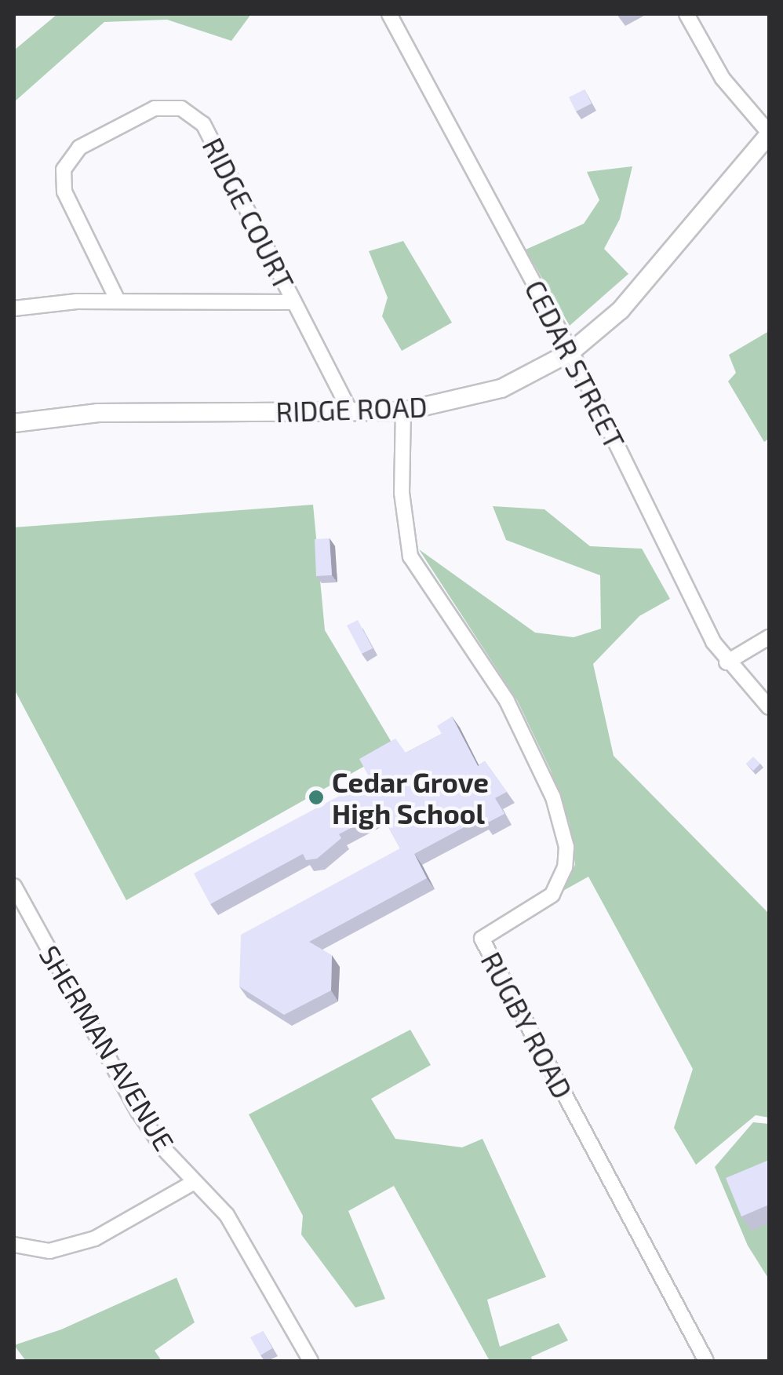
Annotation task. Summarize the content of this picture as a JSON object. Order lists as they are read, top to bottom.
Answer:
{
  "streets": {
    "main road": ["RIDGE ROAD"],
    "street": [
      "RIDGE COURT",
      "CEDAR STREET",
      "RUGBY ROAD",
      "SHERMAN AVENUE"
    ]
  },
  "crossings": [
    ["RIDGE COURT", "RIDGE ROAD"],
    ["CEDAR STREET", "RIDGE ROAD"],
    ["RIDGE ROAD", "RUGBY ROAD"]
  ],
  "places": ["Cedar Grove High School"]
}
